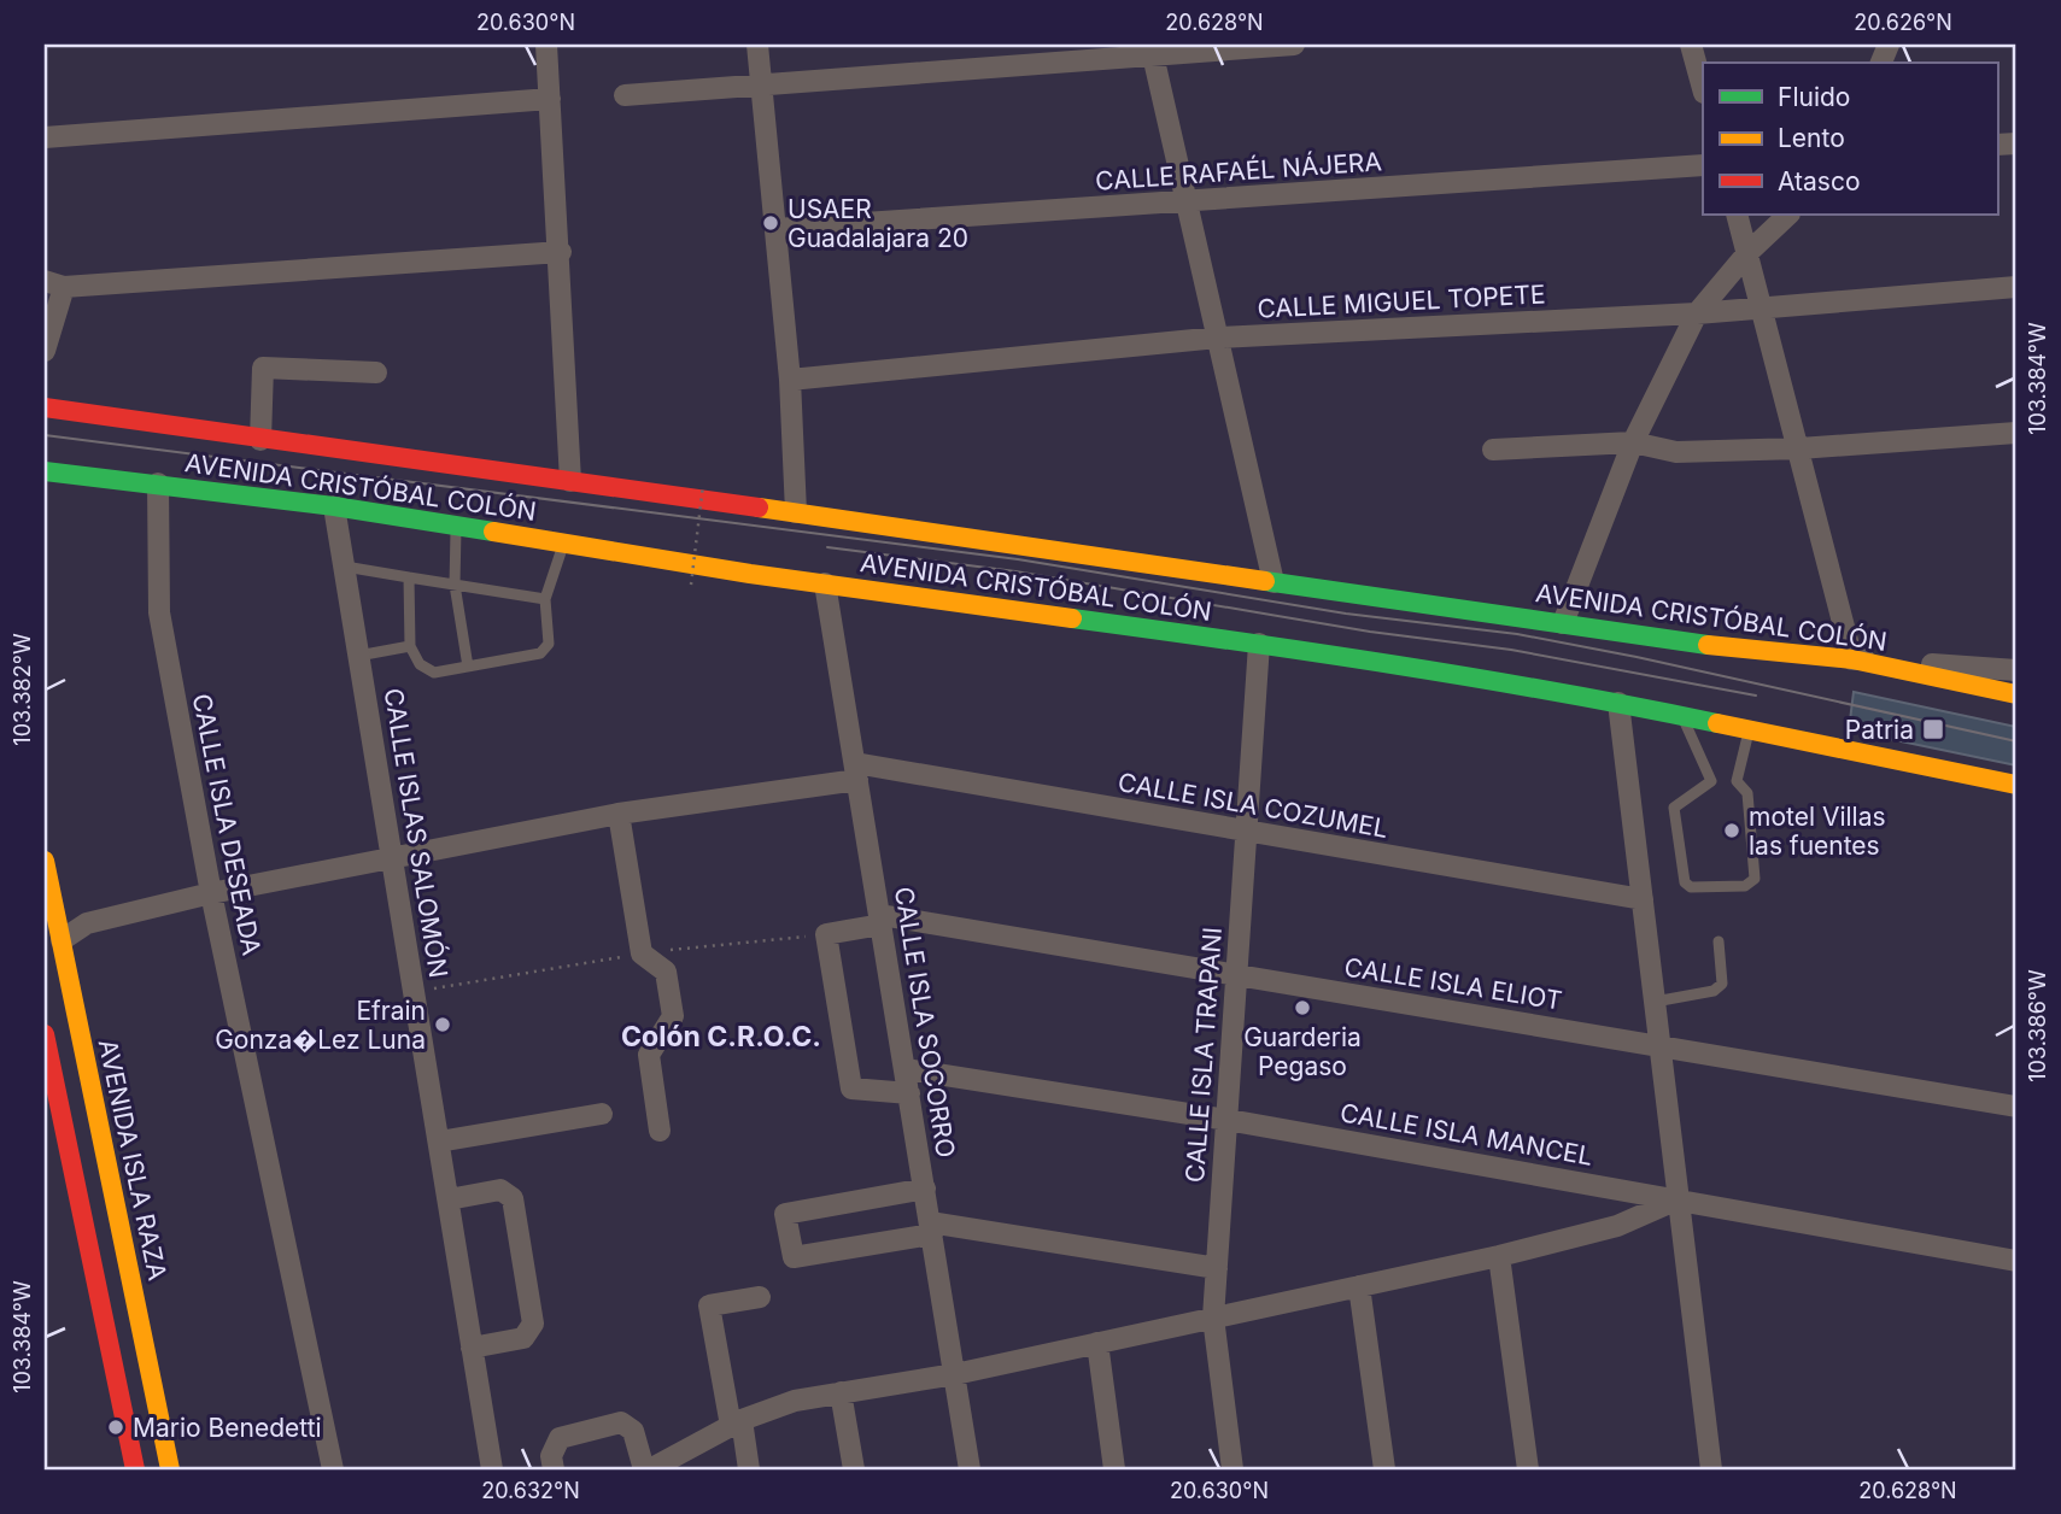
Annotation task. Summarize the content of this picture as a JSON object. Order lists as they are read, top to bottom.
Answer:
{
  "streets": {
    "main road": ["AVENIDA CRISTÓBAL COLÓN", "AVENIDA ISLA RAZA"],
    "street": [
      "CALLE RAFAÉL NÁJERA",
      "CALLE MIGUEL TOPETE",
      "CALLE ISLA COZUMEL",
      "CALLE ISLA DESEADA",
      "CALLE ISLAS SALOMÓN",
      "CALLE ISLA ELIOT",
      "CALLE ISLA SOCORRO",
      "CALLE ISLA TRAPANI",
      "CALLE ISLA MANCEL"
    ]
  },
  "crossings": [
    ["AVENIDA CRISTÓBAL COLÓN", "CALLE ISLA DESEADA"],
    ["AVENIDA CRISTÓBAL COLÓN", "CALLE ISLAS SALOMÓN"],
    ["AVENIDA CRISTÓBAL COLÓN", "CALLE ISLA SOCORRO"],
    ["AVENIDA CRISTÓBAL COLÓN", "CALLE ISLA TRAPANI"],
    ["CALLE ISLA COZUMEL", "CALLE ISLA DESEADA"],
    ["CALLE ISLA COZUMEL", "CALLE ISLAS SALOMÓN"],
    ["CALLE ISLA COZUMEL", "CALLE ISLA SOCORRO"],
    ["CALLE ISLA COZUMEL", "CALLE ISLA TRAPANI"],
    ["CALLE ISLA COZUMEL", "AVENIDA ISLA RAZA"],
    ["CALLE ISLA ELIOT", "CALLE ISLA SOCORRO"],
    ["CALLE ISLA ELIOT", "CALLE ISLA TRAPANI"],
    ["CALLE ISLA SOCORRO", "CALLE ISLA MANCEL"],
    ["CALLE ISLA TRAPANI", "CALLE ISLA MANCEL"]
  ],
  "districts": ["Colón C.R.O.C."],
  "places": {
    "other": [
      "USAER Guadalajara 20",
      "motel Villas las fuentes",
      "Guarderia Pegaso",
      "Efrain Gonza�Lez Luna",
      "Mario Benedetti"
    ],
    "transit": ["Patria"]
  },
  "legend": ["Fluido", "Lento", "Atasco"],
  "coordinates": [
    "20.630°N",
    "20.628°N",
    "20.626°N",
    "103.384°W",
    "103.382°W",
    "103.386°W",
    "20.632°N"
  ]
}
